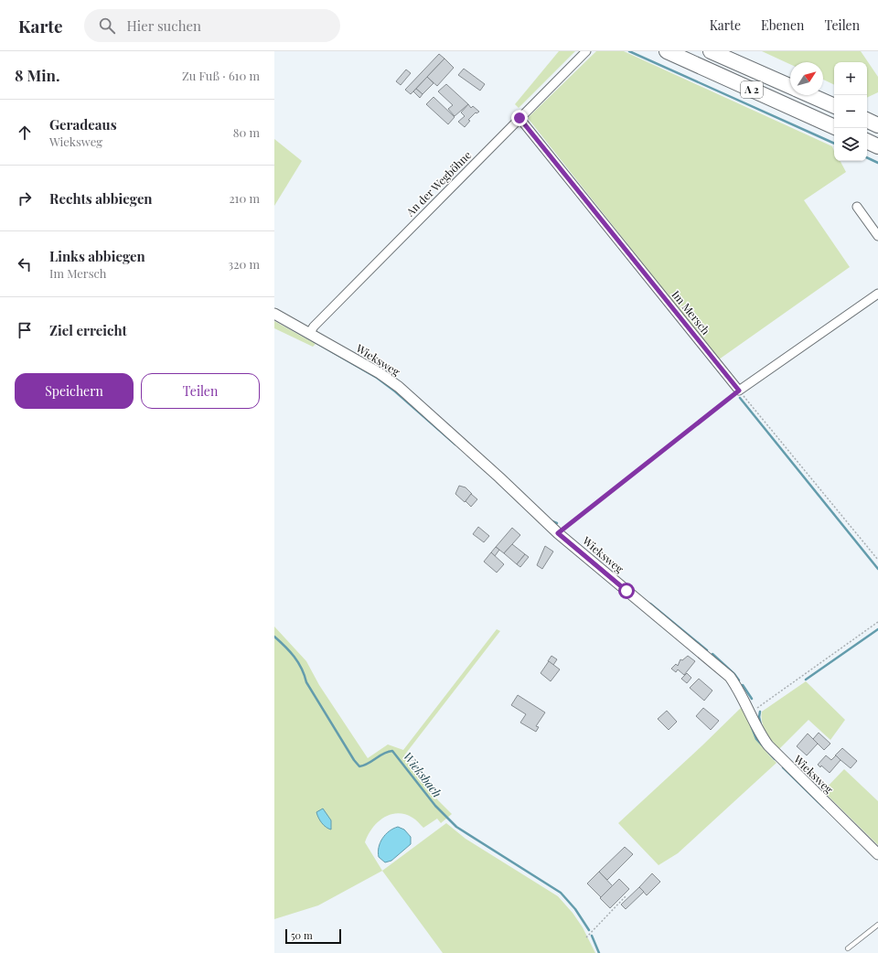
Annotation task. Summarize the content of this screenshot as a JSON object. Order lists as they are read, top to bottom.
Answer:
{
  "streets": {
    "highway": ["A 2"],
    "street": ["An der Wegböhne", "Im Mersch", "Wieksweg"]
  },
  "crossings": [
    ["An der Wegböhne", "Im Mersch"],
    ["An der Wegböhne", "Wieksweg"]
  ],
  "water": ["Wieksbach"],
  "scale_bar": "50 m",
  "north": "top right",
  "page": {
    "header": "Karte",
    "search": "Hier suchen",
    "nav": ["Karte", "Ebenen", "Teilen"],
    "heading": ["8 Min.", "Zu Fuß · 610 m"],
    "map_buttons": ["+", "−"],
    "list": [
      ["Geradeaus", "Wieksweg", "80 m"],
      ["Rechts abbiegen", "210 m"],
      ["Links abbiegen", "Im Mersch", "320 m"],
      "Ziel erreicht"
    ],
    "buttons": ["Speichern", "Teilen"],
    "scale": "50 m"
  }
}
